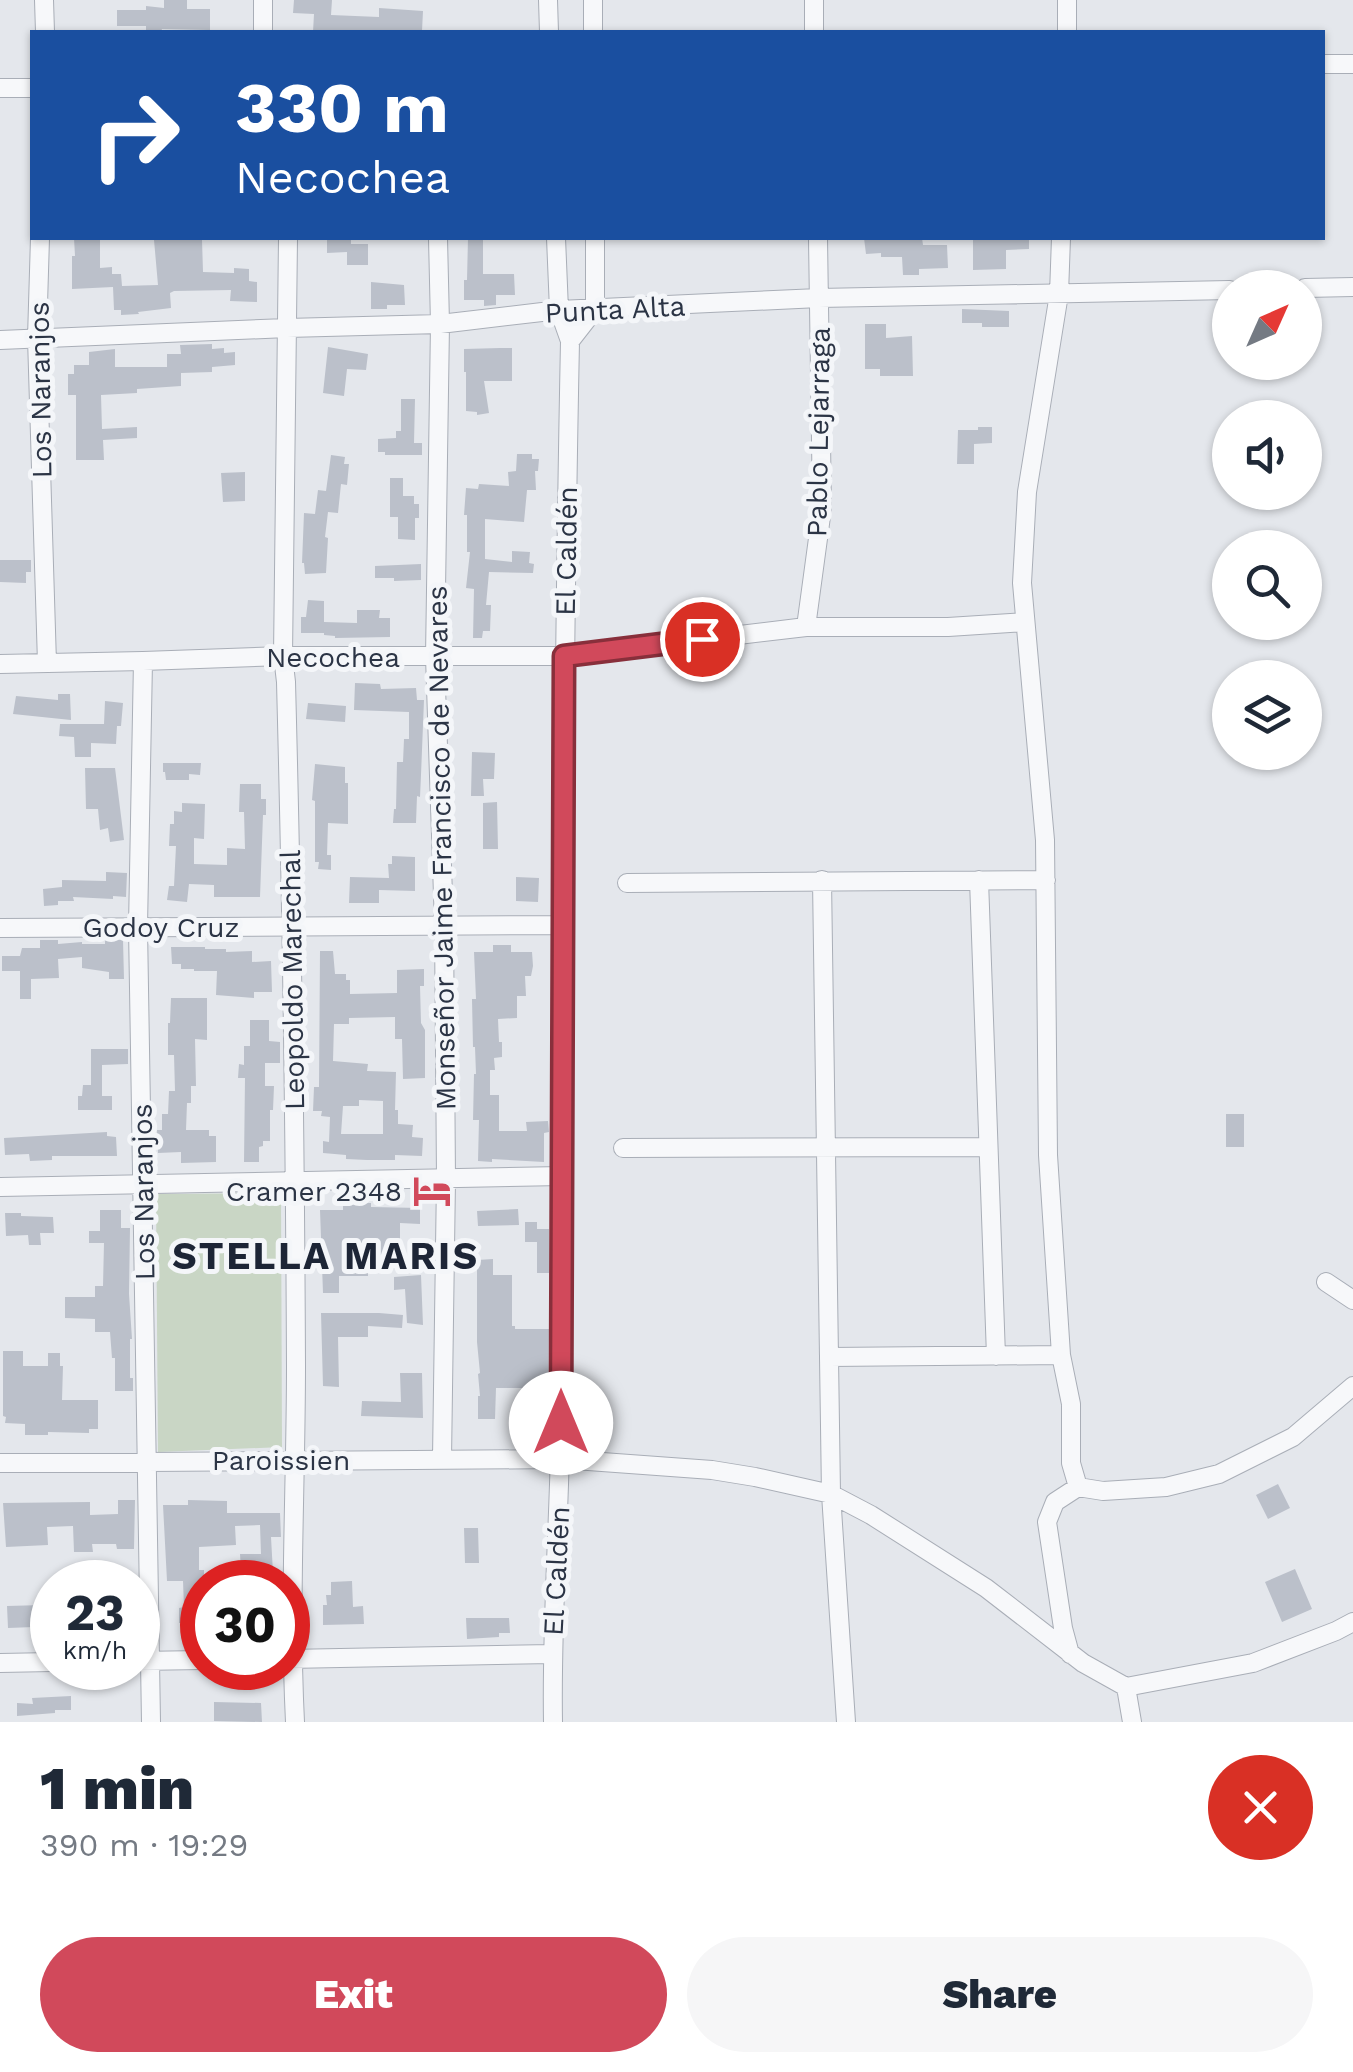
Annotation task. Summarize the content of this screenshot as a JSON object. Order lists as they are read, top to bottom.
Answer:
{
  "streets": {
    "street": [
      "Punta Alta",
      "Los Naranjos",
      "Pablo Lejarraga",
      "El Caldén",
      "Necochea",
      "Monseñor Jaime Francisco de Nevares",
      "Godoy Cruz",
      "Leopoldo Marechal",
      "Paroissien"
    ]
  },
  "crossings": [
    ["Punta Alta", "Los Naranjos"],
    ["Punta Alta", "Pablo Lejarraga"],
    ["Punta Alta", "El Caldén"],
    ["Punta Alta", "Monseñor Jaime Francisco de Nevares"],
    ["Punta Alta", "Leopoldo Marechal"],
    ["Los Naranjos", "Necochea"],
    ["Los Naranjos", "Godoy Cruz"],
    ["Los Naranjos", "Paroissien"],
    ["Pablo Lejarraga", "Necochea"],
    ["El Caldén", "Necochea"],
    ["El Caldén", "Godoy Cruz"],
    ["El Caldén", "Paroissien"],
    ["Necochea", "Monseñor Jaime Francisco de Nevares"],
    ["Necochea", "Leopoldo Marechal"],
    ["Monseñor Jaime Francisco de Nevares", "Godoy Cruz"],
    ["Monseñor Jaime Francisco de Nevares", "Paroissien"],
    ["Godoy Cruz", "Leopoldo Marechal"],
    ["Leopoldo Marechal", "Paroissien"]
  ],
  "districts": ["STELLA MARIS"],
  "places": {
    "hotel": ["Cramer 2348"]
  },
  "north": "top right",
  "page": {
    "turn": ["330 m", "Necochea"],
    "speed": "23 km/h",
    "limit": "30",
    "heading": ["1 min", "390 m · 19:29"],
    "buttons": ["Exit", "Share"]
  }
}
